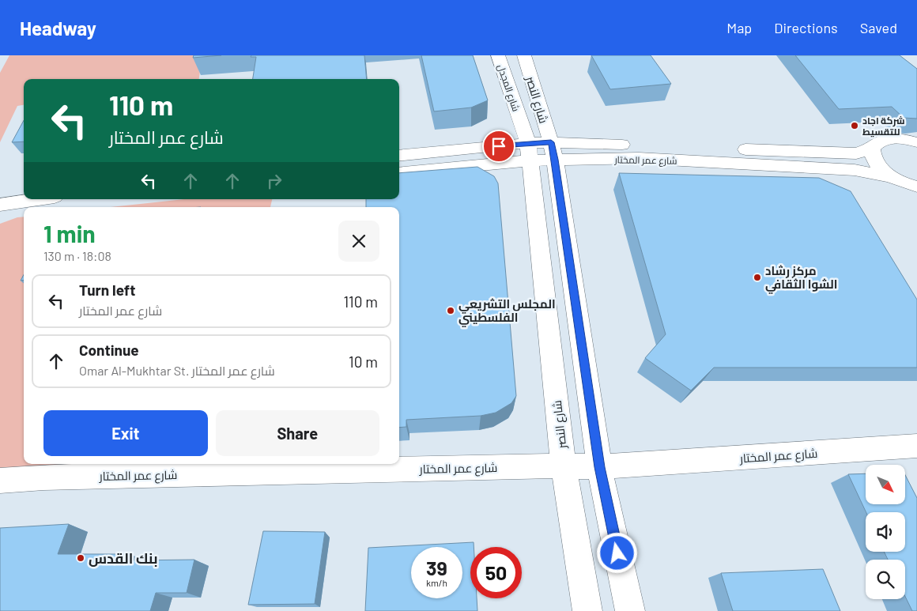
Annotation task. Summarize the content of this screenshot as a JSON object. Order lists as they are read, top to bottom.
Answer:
{
  "streets": {
    "main road": ["شارع المجدل", "شارع النصر", "شارع عمر المختار"]
  },
  "crossings": [
    ["شارع المجدل", "شارع النصر"],
    ["شارع المجدل", "شارع عمر المختار"],
    ["شارع النصر", "شارع عمر المختار"]
  ],
  "places": [
    "شركة اجاد للتقسيط",
    "مركز رشاد الشوا الثقافي",
    "المجلس التشريعي الفلسطيني",
    "بنك القدس"
  ],
  "north": "bottom right",
  "page": {
    "header": "Headway",
    "nav": ["Map", "Directions", "Saved"],
    "turn": ["110 m", "شارع عمر المختار"],
    "heading": ["1 min", "130 m · 18:08"],
    "list": [
      {
        "name": "Turn left",
        "note": "شارع عمر المختار",
        "value": "110 m"
      },
      {
        "name": "Continue",
        "note": "Omar Al-Mukhtar St. شارع عمر المختار",
        "value": "10 m"
      }
    ],
    "buttons": ["Exit", "Share"],
    "speed": "39 km/h",
    "limit": "50"
  }
}
